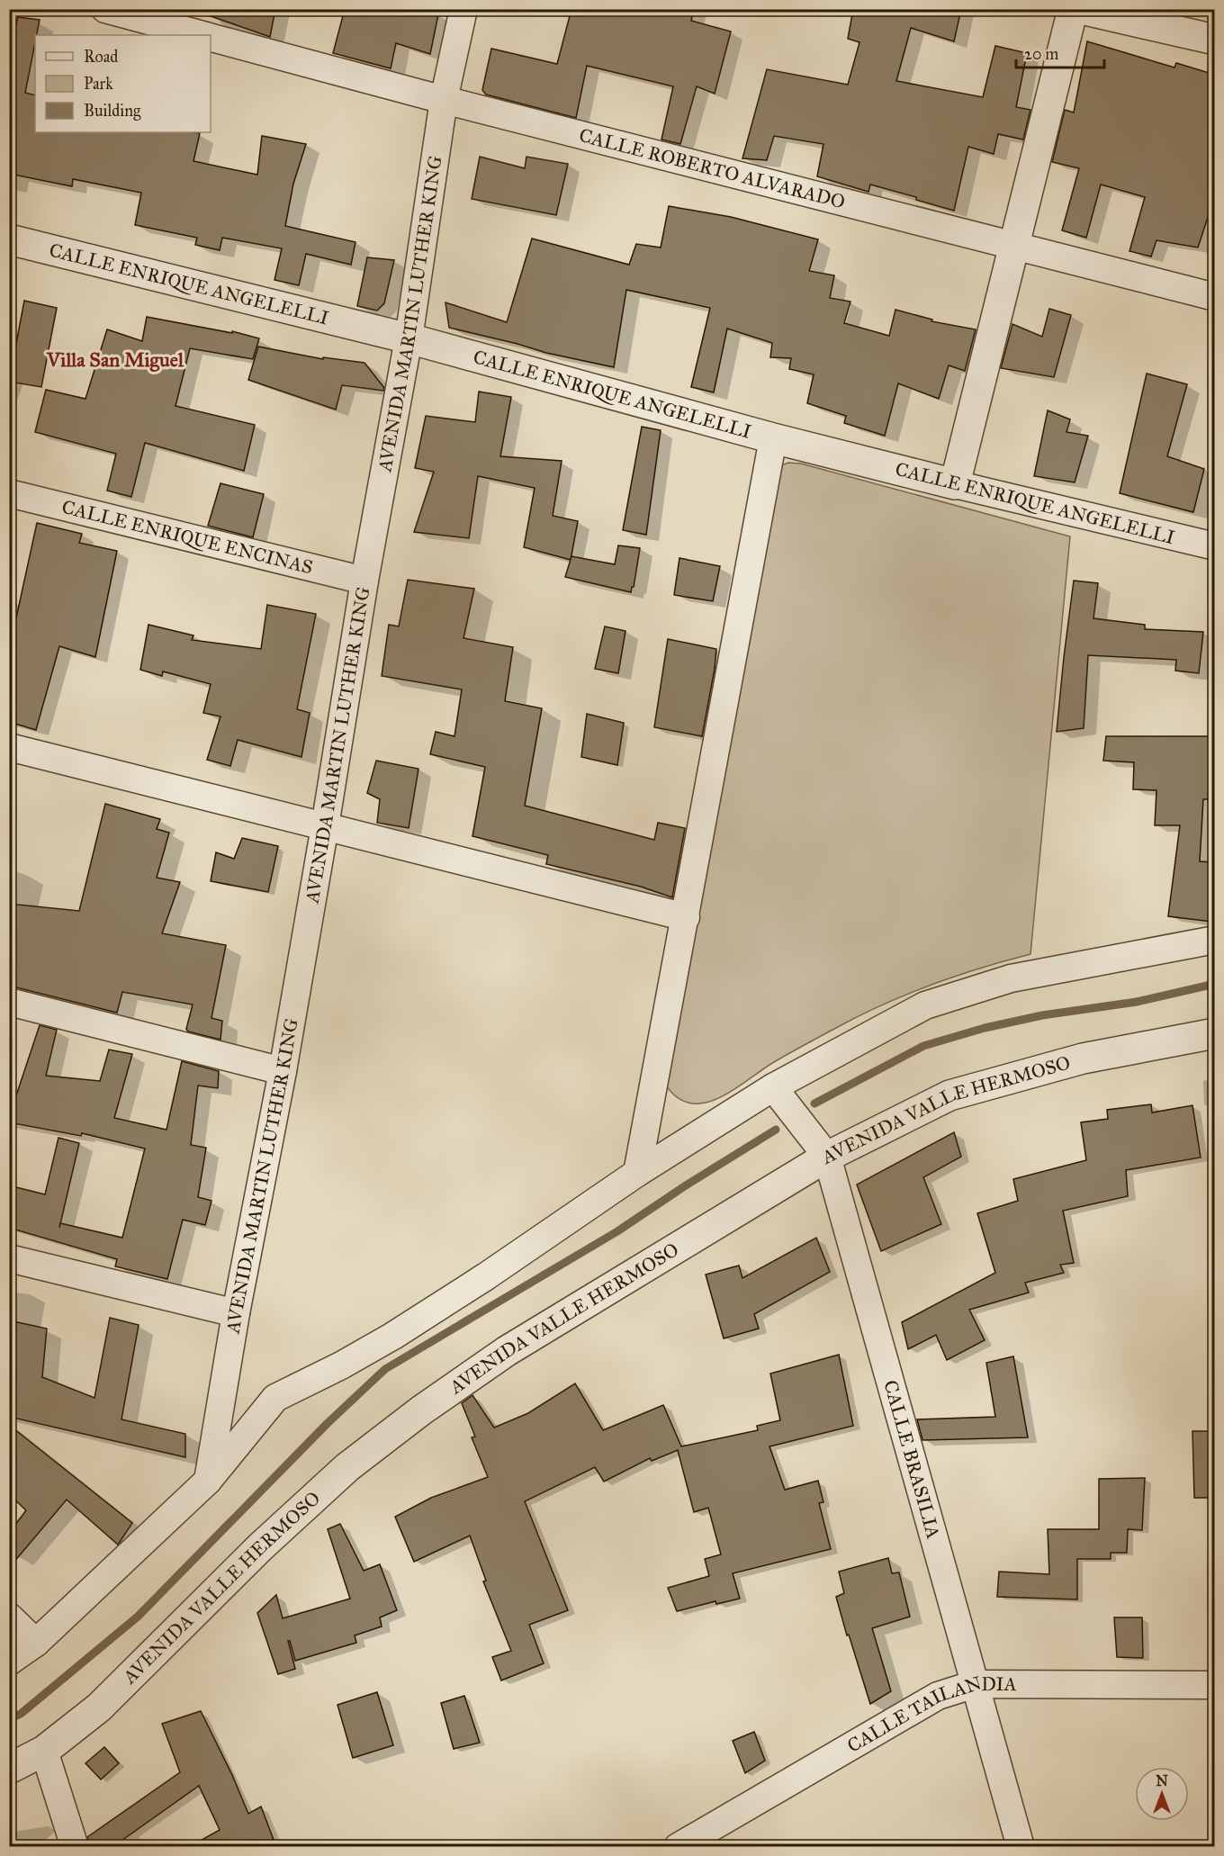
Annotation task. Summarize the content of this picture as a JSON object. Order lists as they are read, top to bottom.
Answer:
{
  "streets": {
    "street": [
      "CALLE ROBERTO ALVARADO",
      "CALLE ENRIQUE ANGELELLI",
      "AVENIDA MARTIN LUTHER KING",
      "CALLE ENRIQUE ENCINAS",
      "AVENIDA VALLE HERMOSO",
      "CALLE BRASILIA",
      "CALLE TAILANDIA"
    ]
  },
  "crossings": [
    ["CALLE ROBERTO ALVARADO", "AVENIDA MARTIN LUTHER KING"],
    ["CALLE ENRIQUE ANGELELLI", "AVENIDA MARTIN LUTHER KING"],
    ["AVENIDA MARTIN LUTHER KING", "CALLE ENRIQUE ENCINAS"],
    ["AVENIDA VALLE HERMOSO", "CALLE BRASILIA"],
    ["CALLE BRASILIA", "CALLE TAILANDIA"]
  ],
  "districts": ["Villa San Miguel"],
  "legend": ["Road", "Park", "Building"],
  "scale_bar": "20 m",
  "north": "top"
}
